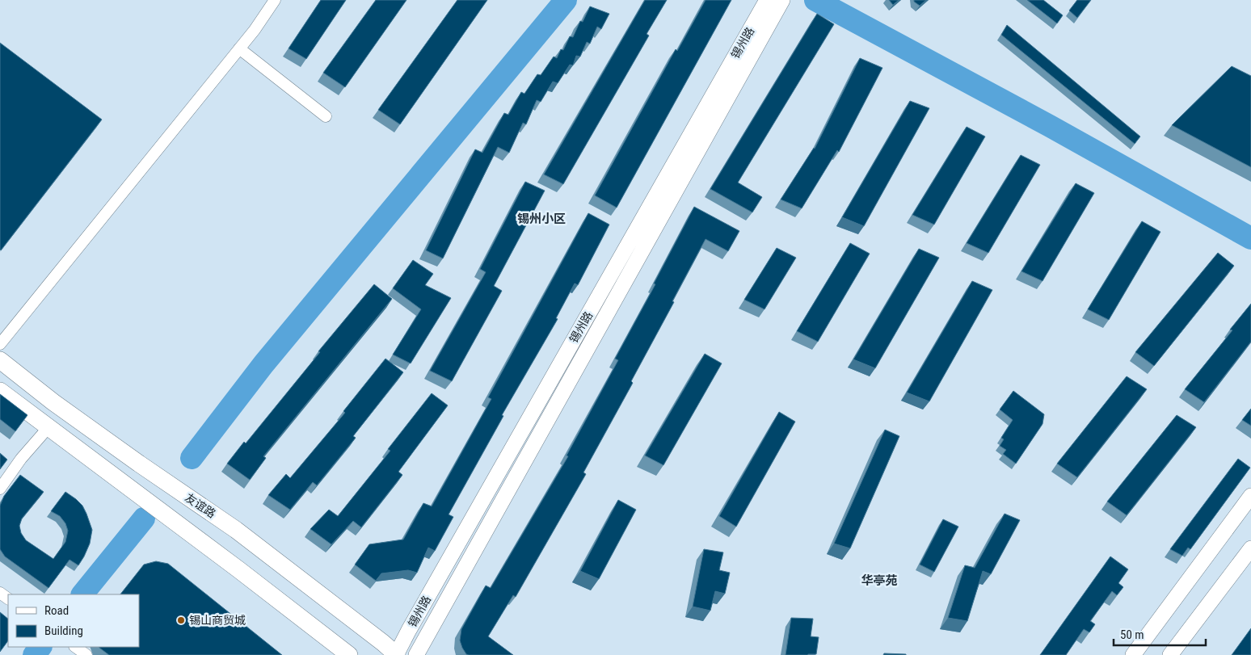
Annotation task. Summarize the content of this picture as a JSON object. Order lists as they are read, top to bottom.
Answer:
{
  "streets": {
    "main road": ["友谊路"],
    "street": ["锡州路"]
  },
  "crossings": [
    ["锡州路", "友谊路"]
  ],
  "districts": ["锡州小区", "华亭苑"],
  "places": ["锡山商贸城"],
  "legend": ["Road", "Building"],
  "scale_bar": "50 m"
}
